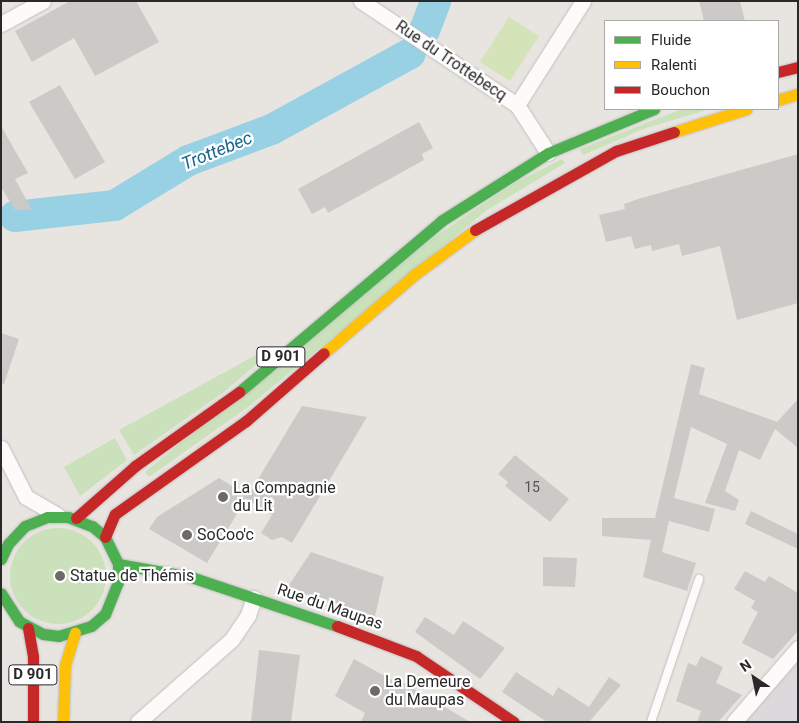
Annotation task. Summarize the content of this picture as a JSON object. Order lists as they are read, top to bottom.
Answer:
{
  "streets": {
    "main road": ["D 901", "Rue du Maupas"],
    "street": ["Rue du Trottebecq"]
  },
  "water": ["Trottebec"],
  "places": [
    "La Compagnie du Lit",
    "SoCoo'c",
    "Statue de Thémis",
    "La Demeure du Maupas"
  ],
  "house_numbers": ["15"],
  "legend": ["Fluide", "Ralenti", "Bouchon"],
  "north": "top left"
}
